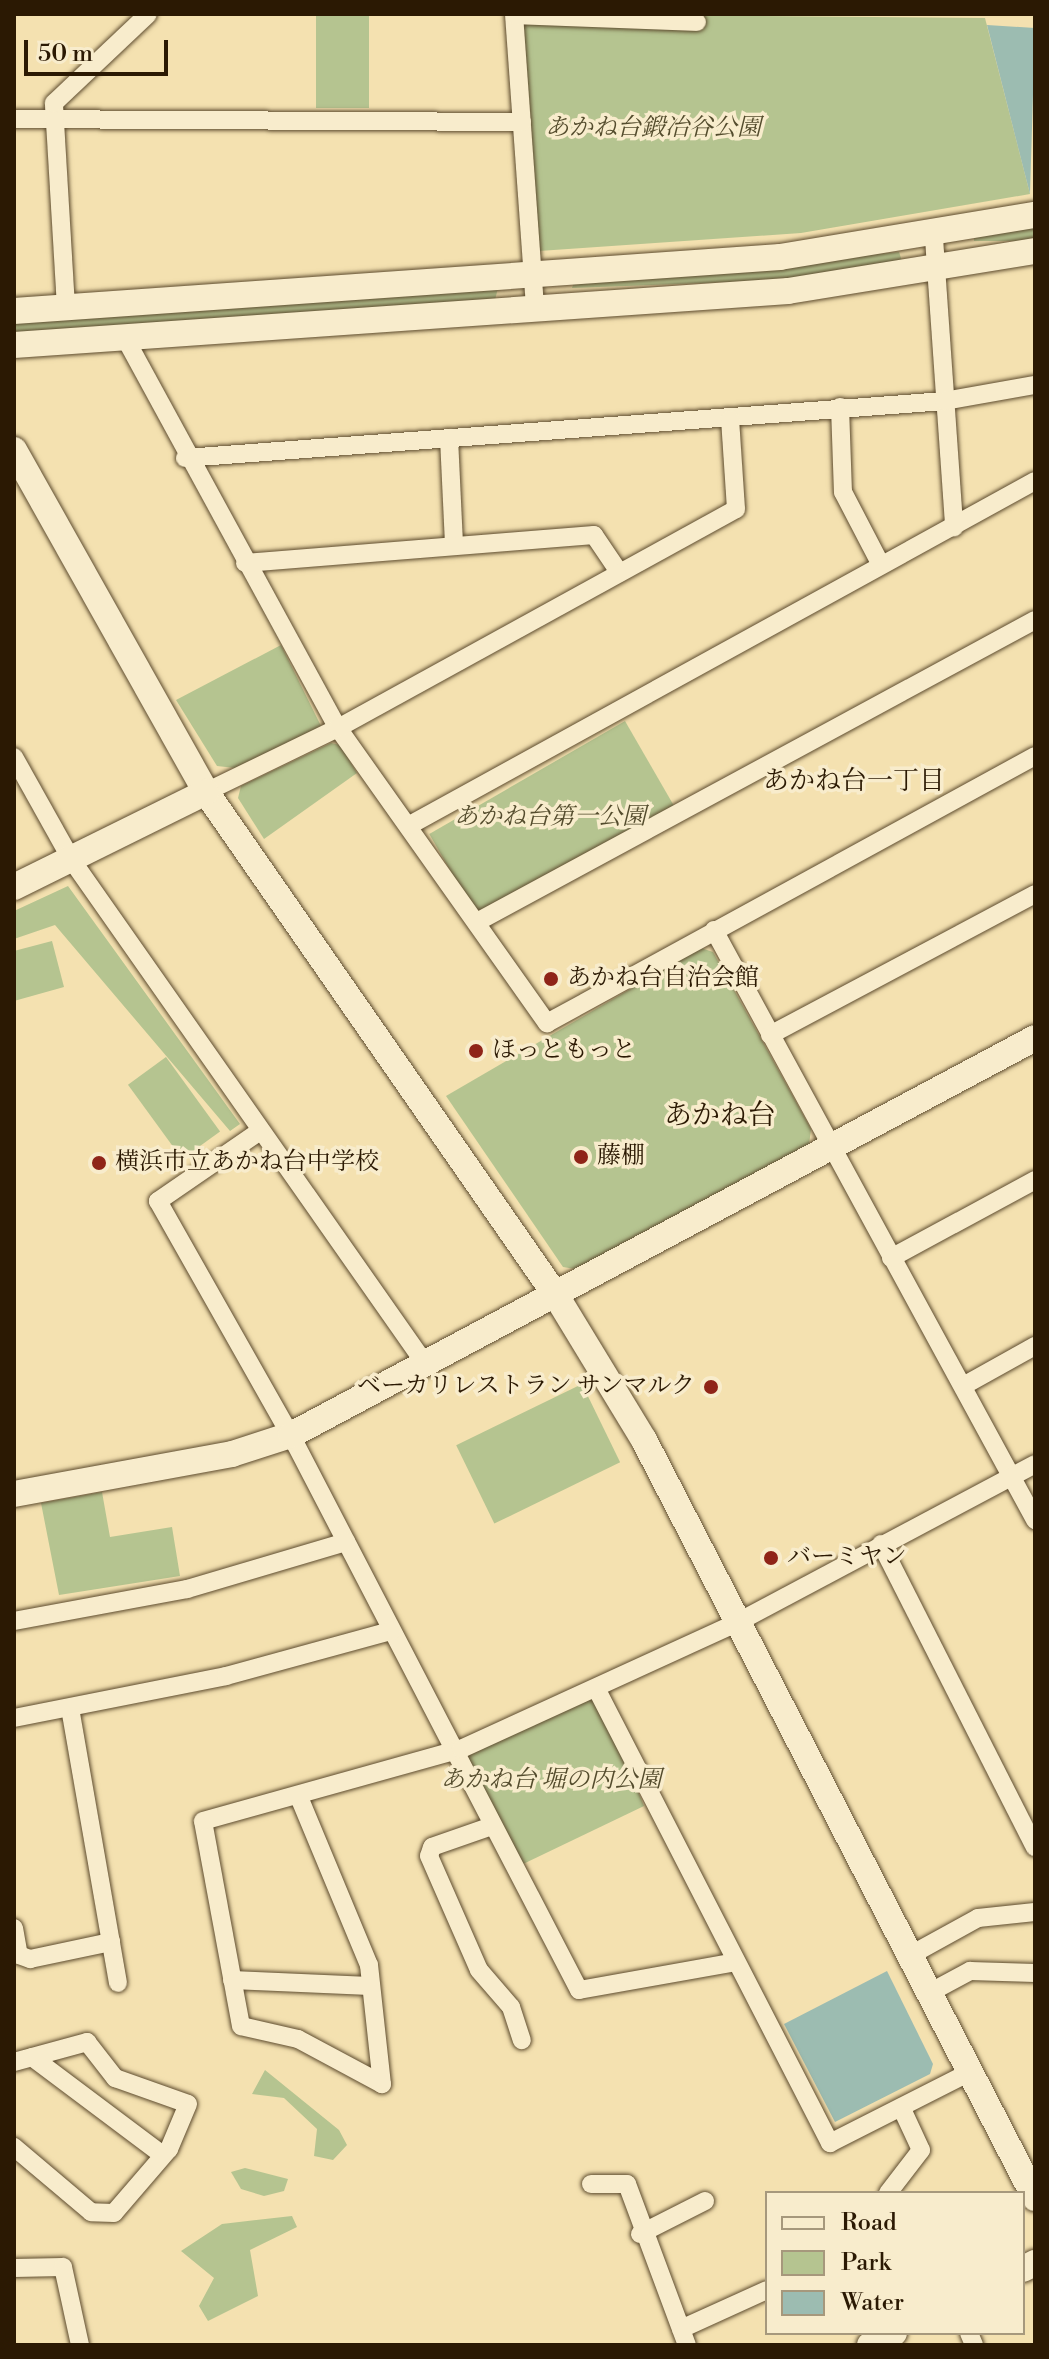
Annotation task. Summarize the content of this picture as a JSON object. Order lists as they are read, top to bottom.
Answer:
{
  "districts": ["あかね台一丁目", "あかね台"],
  "parks": ["あかね台鍛冶谷公園", "あかね台第一公園", "あかね台 堀の内公園"],
  "places": [
    "あかね台自治会館",
    "ほっともっと",
    "藤棚",
    "横浜市立あかね台中学校",
    "ベーカリレストラン サンマルク",
    "バーミヤン"
  ],
  "legend": ["Road", "Park", "Water"],
  "scale_bar": "50 m"
}
